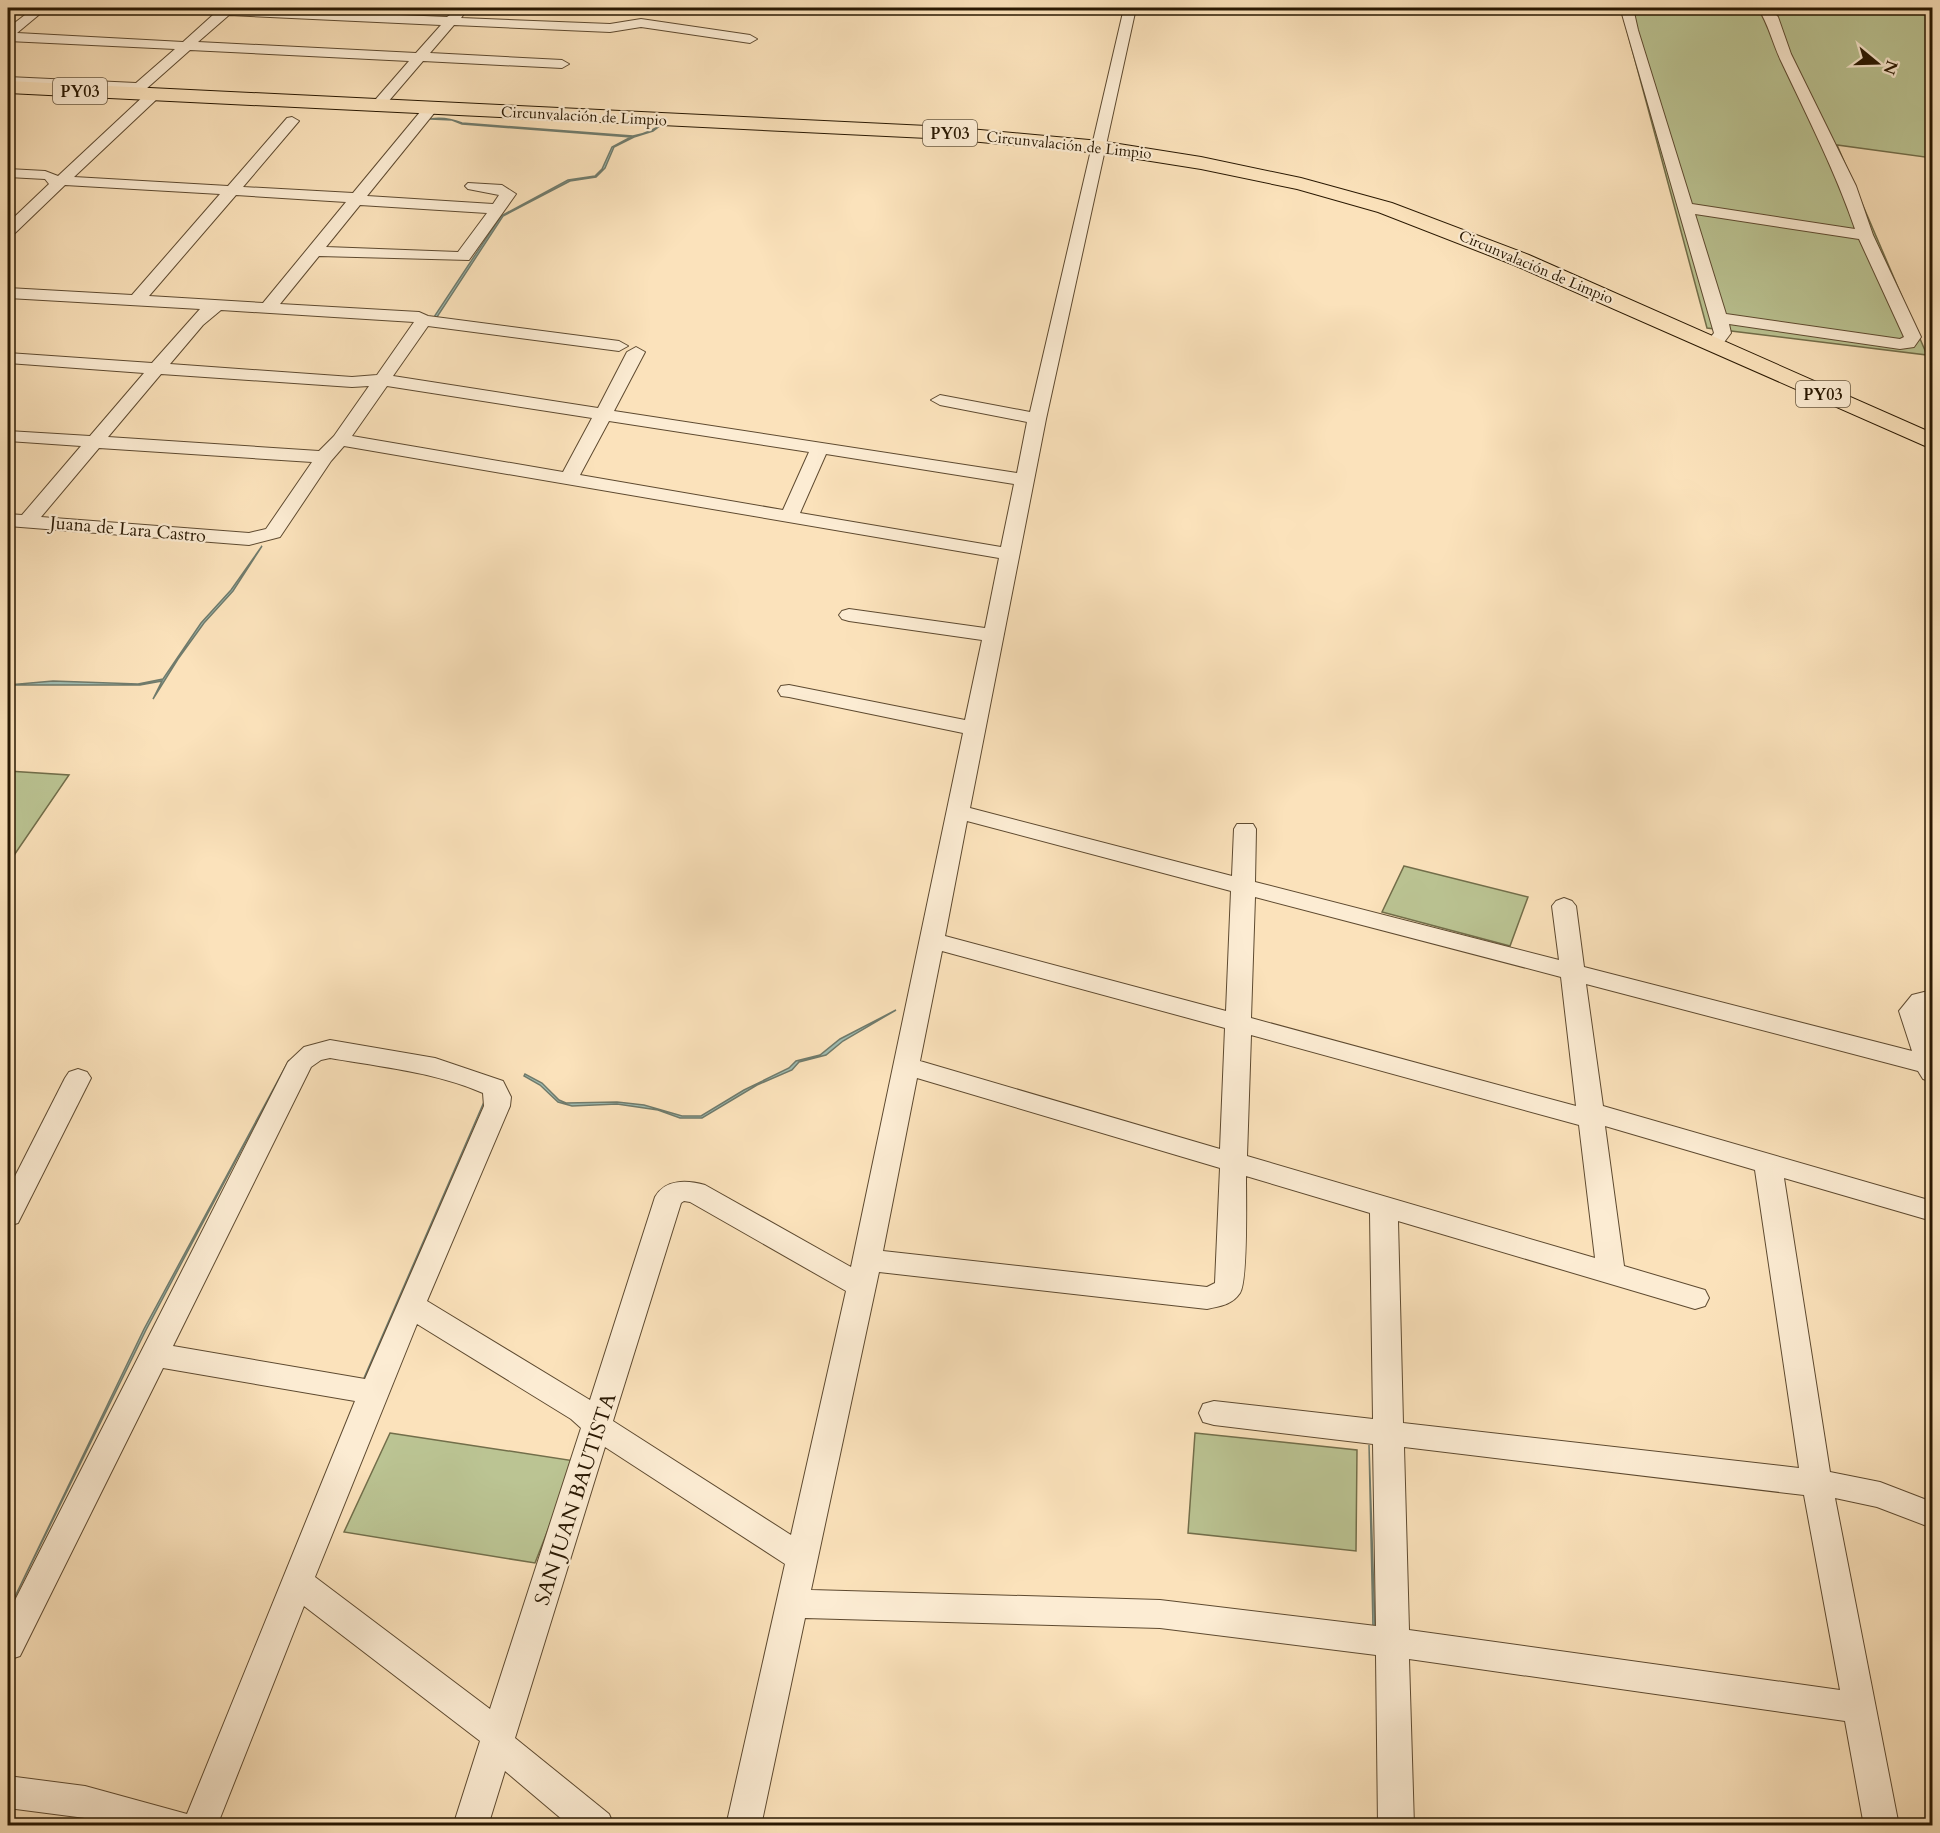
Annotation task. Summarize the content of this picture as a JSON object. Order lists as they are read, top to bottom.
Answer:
{
  "streets": {
    "highway": ["PY03", "Circunvalación de Limpio"],
    "street": ["Juana de Lara Castro", "SAN JUAN BAUTISTA"]
  },
  "north": "right"
}
